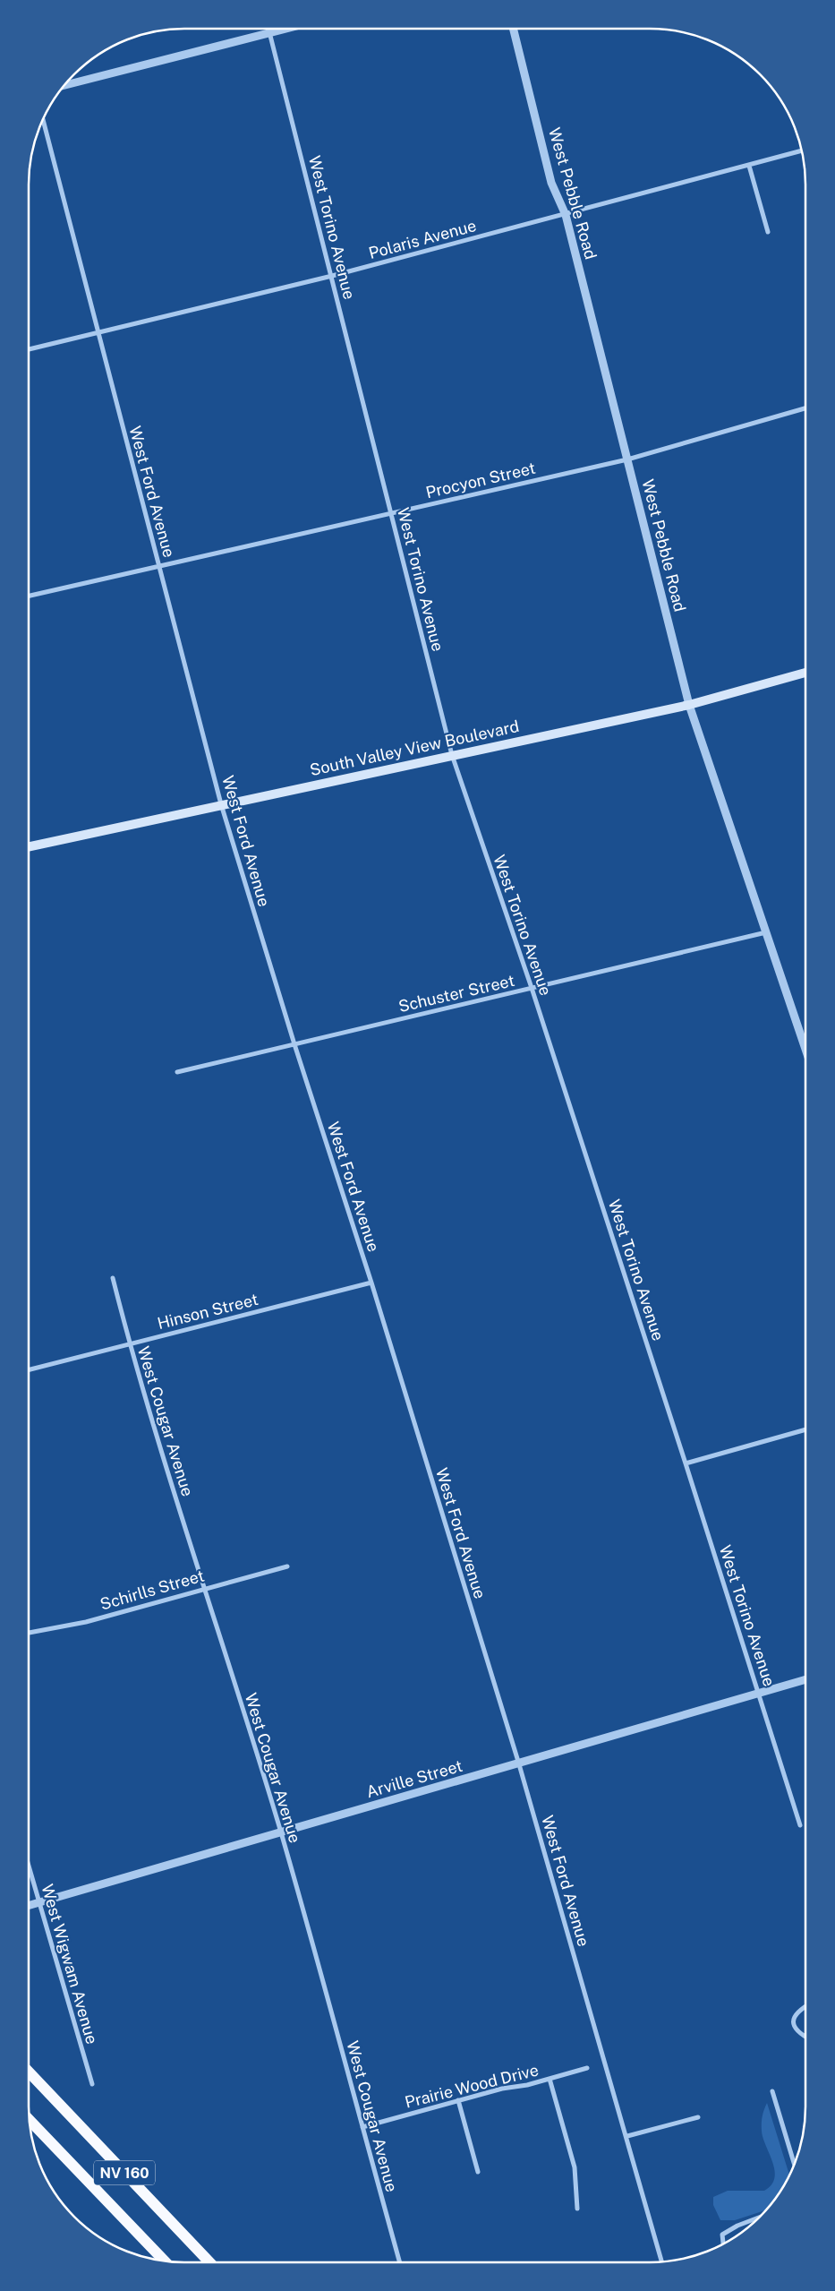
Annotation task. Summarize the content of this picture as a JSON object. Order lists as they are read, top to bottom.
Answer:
{
  "streets": {
    "highway": ["NV 160"],
    "main road": ["South Valley View Boulevard"],
    "street": [
      "West Pebble Road",
      "West Torino Avenue",
      "Polaris Avenue",
      "Procyon Street",
      "West Ford Avenue",
      "Schuster Street",
      "Hinson Street",
      "West Cougar Avenue",
      "Schirlls Street",
      "Arville Street",
      "West Wigwam Avenue",
      "Prairie Wood Drive"
    ]
  },
  "crossings": [
    ["West Pebble Road", "Polaris Avenue"],
    ["West Pebble Road", "Procyon Street"],
    ["West Pebble Road", "South Valley View Boulevard"],
    ["West Pebble Road", "Schuster Street"],
    ["West Torino Avenue", "Polaris Avenue"],
    ["West Torino Avenue", "Procyon Street"],
    ["West Torino Avenue", "South Valley View Boulevard"],
    ["West Torino Avenue", "Schuster Street"],
    ["West Torino Avenue", "Arville Street"],
    ["Polaris Avenue", "West Ford Avenue"],
    ["Procyon Street", "West Ford Avenue"],
    ["West Ford Avenue", "South Valley View Boulevard"],
    ["West Ford Avenue", "Schuster Street"],
    ["West Ford Avenue", "Hinson Street"],
    ["West Ford Avenue", "Arville Street"],
    ["Hinson Street", "West Cougar Avenue"],
    ["West Cougar Avenue", "Schirlls Street"],
    ["West Cougar Avenue", "Arville Street"],
    ["West Cougar Avenue", "Prairie Wood Drive"],
    ["Arville Street", "West Wigwam Avenue"]
  ]
}
